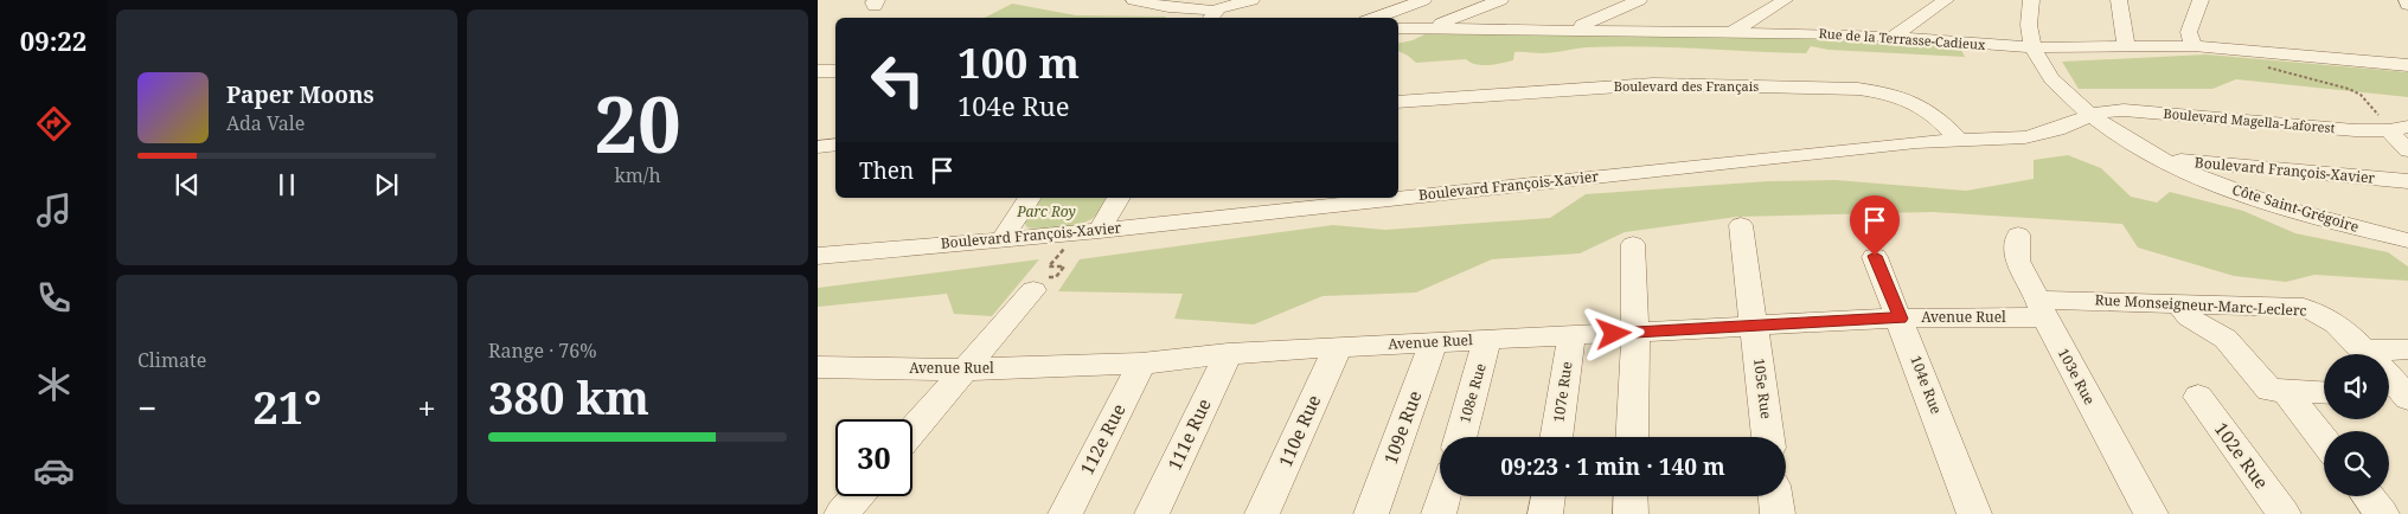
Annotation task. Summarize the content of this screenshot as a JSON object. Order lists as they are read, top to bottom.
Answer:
{
  "streets": {
    "street": [
      "Rue de la Terrasse-Cadieux",
      "Boulevard des Français",
      "Boulevard Magella-Laforest",
      "Boulevard François-Xavier",
      "Côte Saint-Grégoire",
      "Rue Monseigneur-Marc-Leclerc",
      "Avenue Ruel",
      "103e Rue",
      "104e Rue",
      "105e Rue",
      "107e Rue",
      "108e Rue",
      "109e Rue",
      "110e Rue",
      "111e Rue",
      "112e Rue",
      "102e Rue"
    ]
  },
  "crossings": [
    ["Rue de la Terrasse-Cadieux", "Côte Saint-Grégoire"],
    ["Boulevard des Français", "Boulevard François-Xavier"],
    ["Boulevard Magella-Laforest", "Boulevard François-Xavier"],
    ["Boulevard Magella-Laforest", "Côte Saint-Grégoire"],
    ["Boulevard François-Xavier", "Côte Saint-Grégoire"],
    ["Rue Monseigneur-Marc-Leclerc", "Avenue Ruel"],
    ["Rue Monseigneur-Marc-Leclerc", "103e Rue"],
    ["Avenue Ruel", "103e Rue"],
    ["Avenue Ruel", "104e Rue"],
    ["Avenue Ruel", "105e Rue"],
    ["Avenue Ruel", "107e Rue"],
    ["Avenue Ruel", "108e Rue"],
    ["Avenue Ruel", "109e Rue"],
    ["Avenue Ruel", "110e Rue"],
    ["Avenue Ruel", "111e Rue"],
    ["Avenue Ruel", "112e Rue"]
  ],
  "parks": ["Parc Roy"],
  "page": {
    "tabs": "09:22",
    "tile": [
      ["20", "km/h"],
      "Climate",
      ["Range · 76%", "380 km"]
    ],
    "turn": ["100 m", "104e Rue"],
    "song": ["Paper Moons", "Ada Vale"],
    "then": "Then",
    "heat": ["−", "21°", "+"],
    "limit": "30",
    "trip": "09:23 · 1 min · 140 m"
  }
}
